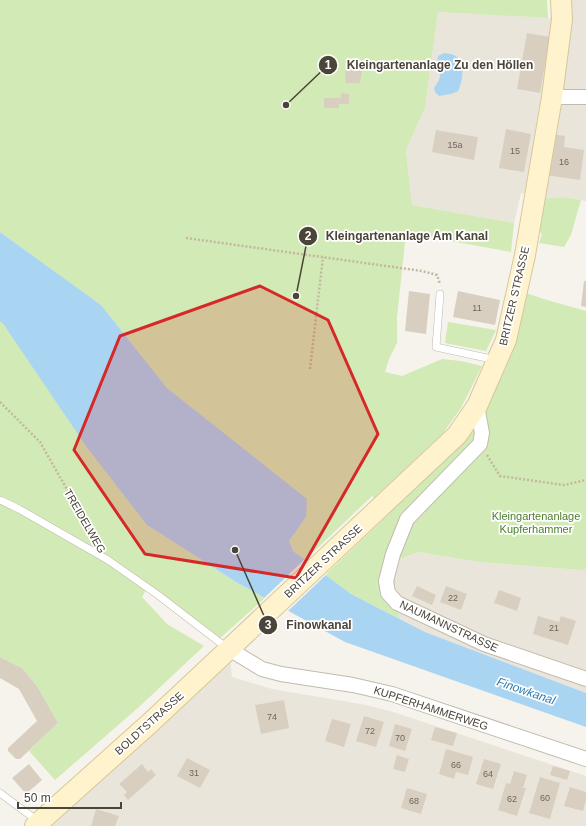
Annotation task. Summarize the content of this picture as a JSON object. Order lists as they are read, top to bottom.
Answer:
{
  "streets": {
    "main road": ["BRITZER STRASSE", "BOLDTSTRASSE"],
    "street": ["NAUMANNSTRASSE", "KUPFERHAMMERWEG"],
    "lane": ["TREIDELWEG"]
  },
  "crossings": [
    ["BRITZER STRASSE", "BOLDTSTRASSE"],
    ["TREIDELWEG", "KUPFERHAMMERWEG"],
    ["TREIDELWEG", "BOLDTSTRASSE"],
    ["KUPFERHAMMERWEG", "BOLDTSTRASSE"]
  ],
  "water": ["Finowkanal"],
  "parks": ["Kleingartenanlage Kupferhammer"],
  "places": ["Kleingartenanlage Zu den Höllen", "Kleingartenanlage Am Kanal", "Finowkanal"],
  "house_numbers": [
    "15a",
    "15",
    "16",
    "11",
    "22",
    "21",
    "74",
    "72",
    "70",
    "66",
    "31",
    "64",
    "60",
    "62",
    "68"
  ],
  "scale_bar": "50 m"
}
